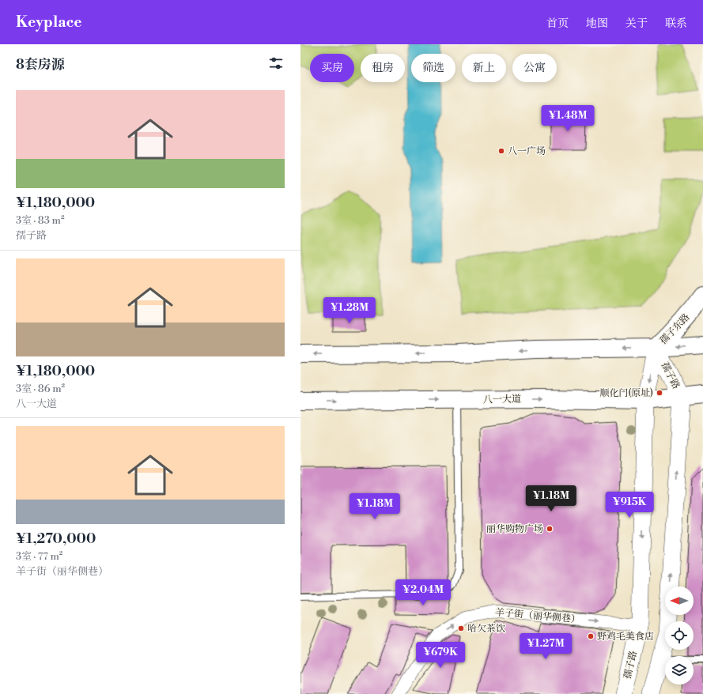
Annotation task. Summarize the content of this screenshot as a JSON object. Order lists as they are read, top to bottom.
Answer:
{
  "streets": {
    "highway": ["孺子东路", "八一大道"],
    "main road": ["孺子路"],
    "street": ["羊子街（丽华侧巷）"]
  },
  "crossings": [
    ["孺子东路", "孺子路"],
    ["孺子路", "八一大道"],
    ["孺子路", "羊子街（丽华侧巷）"]
  ],
  "one_way": ["羊子街（丽华侧巷）"],
  "places": [
    "八一广场",
    "顺化门(原址)",
    "丽华购物广场",
    "哈欠茶饮",
    "野鸡毛美食店"
  ],
  "north": "left",
  "page": {
    "header": "Keyplace",
    "nav": [
      "首页",
      "地图",
      "关于",
      "联系"
    ],
    "heading": "8套房源",
    "chip": [
      "买房",
      "租房",
      "筛选",
      "新上",
      "公寓"
    ],
    "list": [
      {
        "name": "¥1,180,000",
        "note": "3室 · 83 m² · 孺子路"
      },
      {
        "name": "¥1,180,000",
        "note": "3室 · 86 m² · 八一大道"
      },
      {
        "name": "¥1,270,000",
        "note": "3室 · 77 m² · 羊子街（丽华侧巷）"
      }
    ],
    "price": [
      "¥1.48M",
      "¥1.28M",
      "¥1.18M",
      "¥915K",
      "¥1.18M",
      "¥2.04M",
      "¥1.27M",
      "¥679K"
    ]
  }
}
